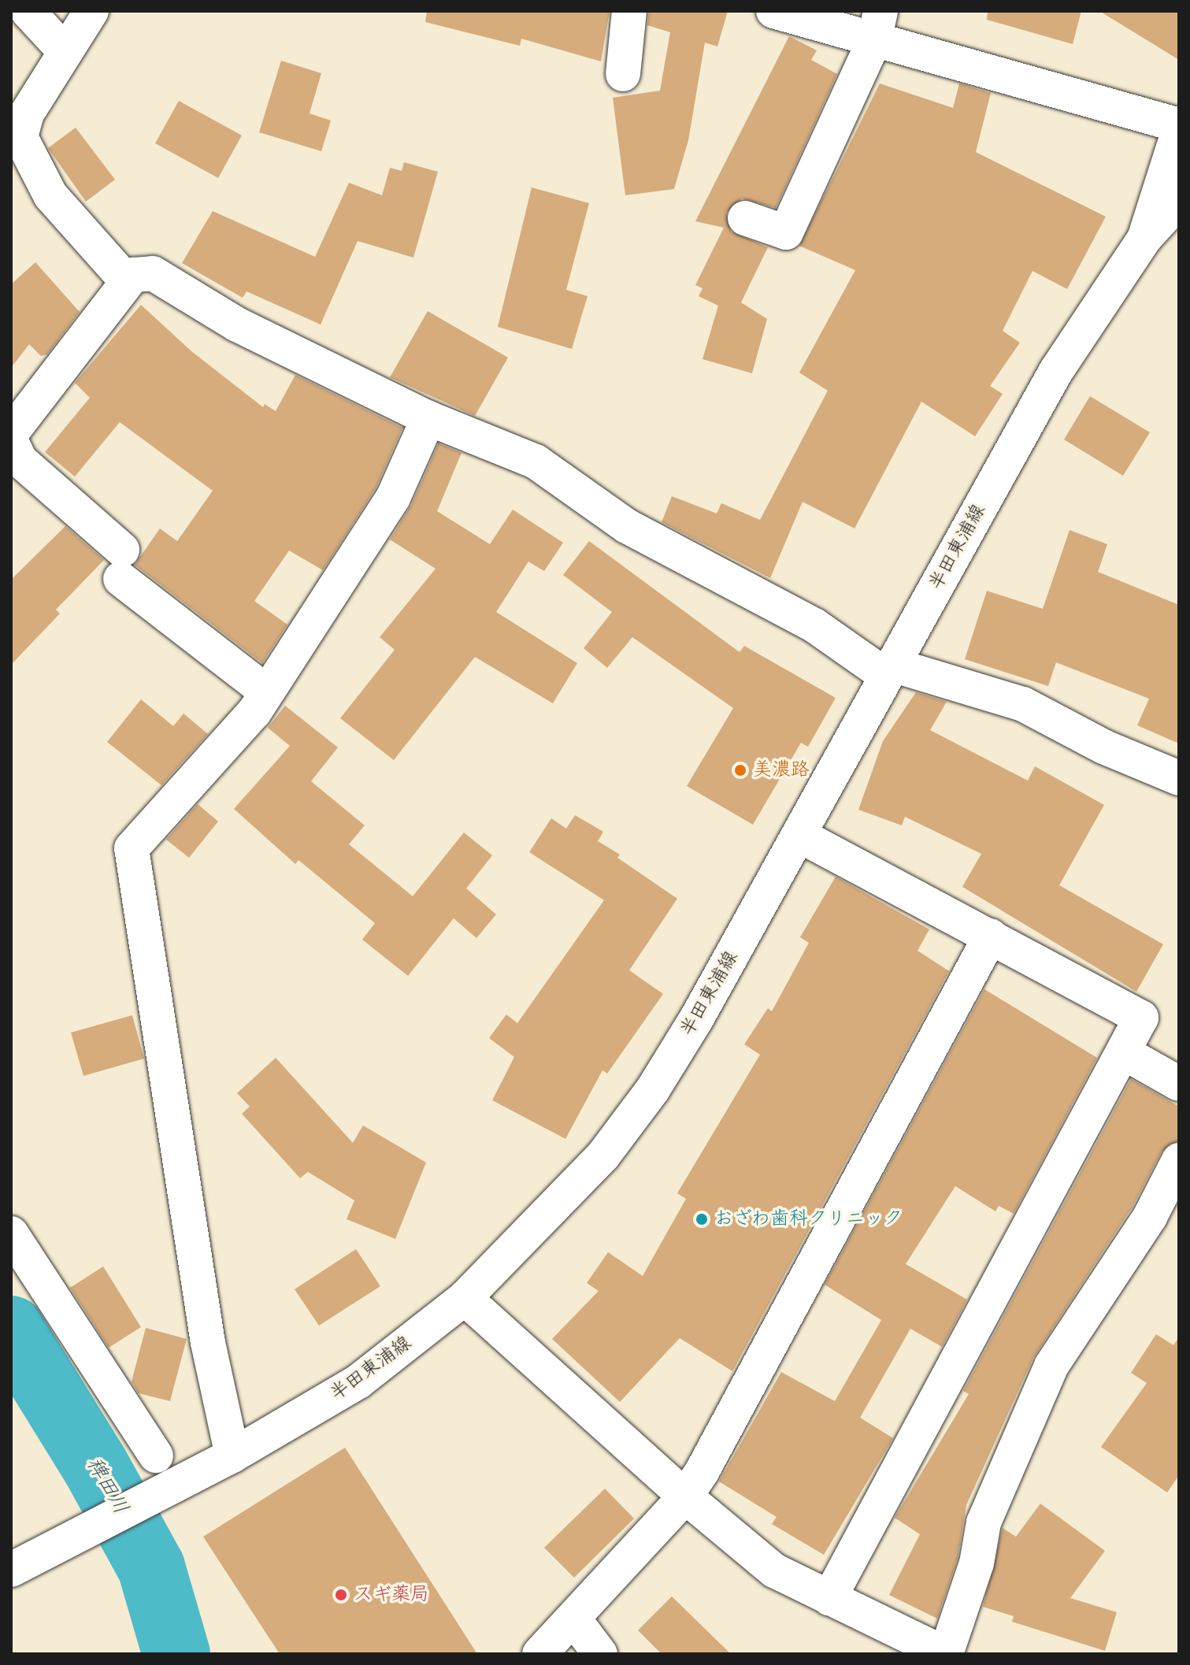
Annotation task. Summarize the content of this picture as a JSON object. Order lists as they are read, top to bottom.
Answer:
{
  "streets": {
    "street": ["半田東浦線"]
  },
  "water": ["稗田川"],
  "places": ["美濃路", "おざわ歯科クリニック", "スギ薬局"]
}
